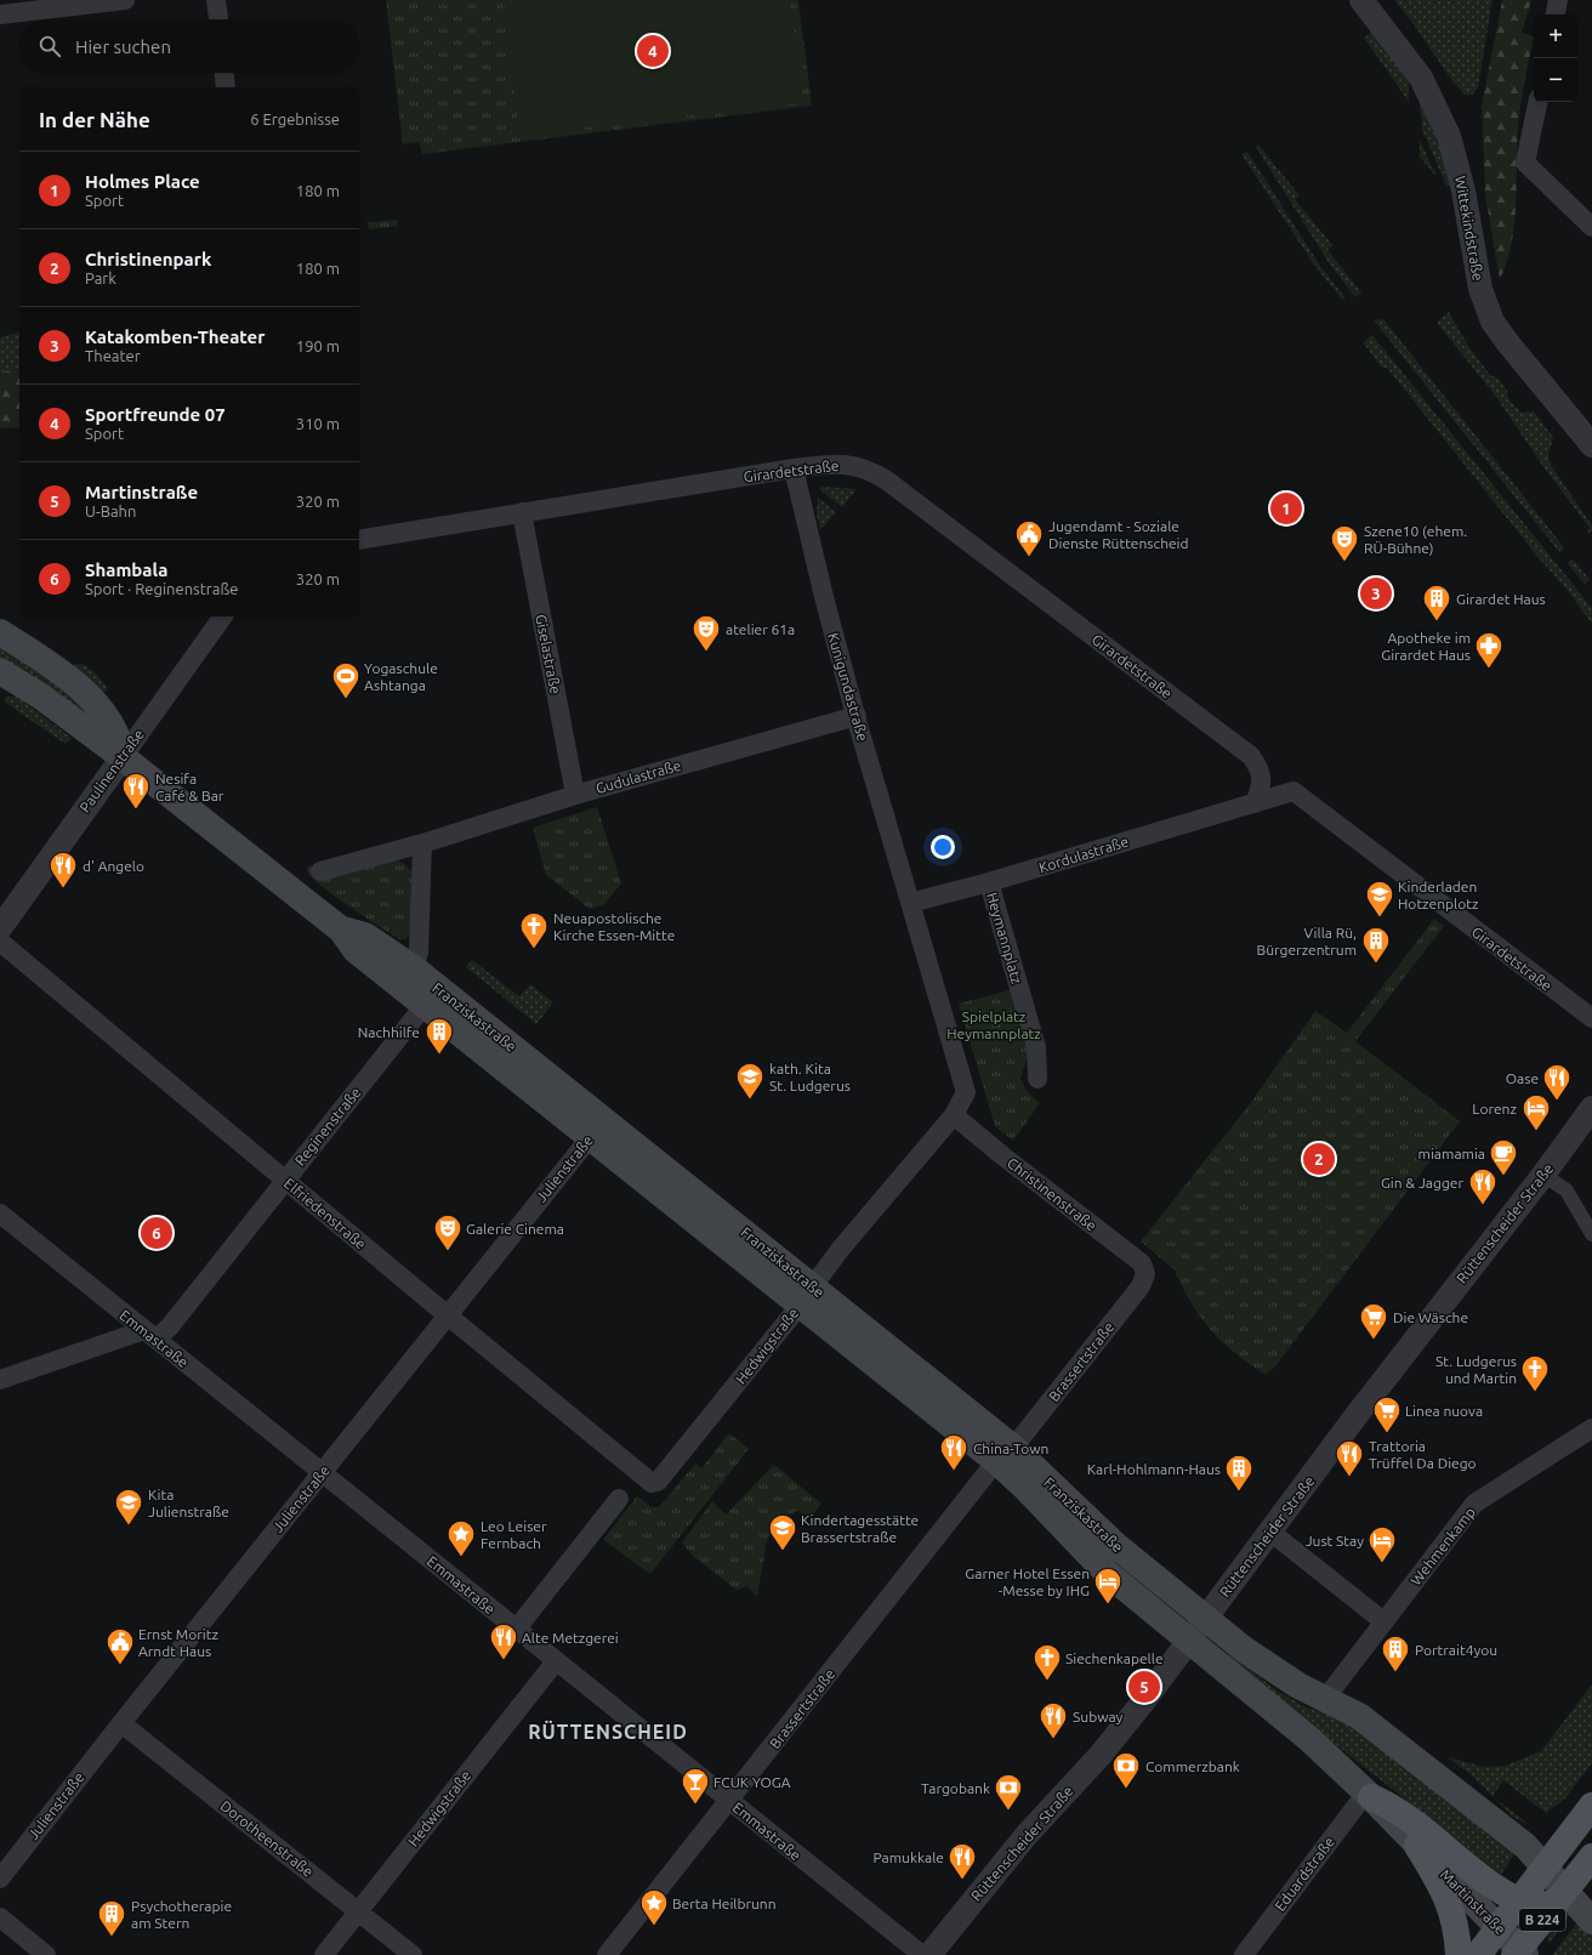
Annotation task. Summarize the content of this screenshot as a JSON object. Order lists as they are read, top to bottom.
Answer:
{
  "streets": {
    "main road": ["Franziskastraße", "Martinstraße", "B 224"],
    "street": [
      "Wittekindstraße",
      "Girardetstraße",
      "Giselastraße",
      "Kunigundastraße",
      "Paulinenstraße",
      "Gudulastraße",
      "Kordulastraße",
      "Heymannplatz",
      "Reginenstraße",
      "Julienstraße",
      "Christinenstraße",
      "Elfriedenstraße",
      "Rüttenscheider Straße",
      "Emmastraße",
      "Hedwigstraße",
      "Brassertstraße",
      "Wehmenkamp",
      "Dorotheenstraße",
      "Eduardstraße"
    ]
  },
  "crossings": [
    ["Girardetstraße", "Giselastraße"],
    ["Girardetstraße", "Kunigundastraße"],
    ["Girardetstraße", "Kordulastraße"],
    ["Giselastraße", "Gudulastraße"],
    ["Kunigundastraße", "Gudulastraße"],
    ["Kunigundastraße", "Kordulastraße"],
    ["Paulinenstraße", "Franziskastraße"],
    ["Kordulastraße", "Heymannplatz"],
    ["Franziskastraße", "Reginenstraße"],
    ["Franziskastraße", "Julienstraße"],
    ["Franziskastraße", "Rüttenscheider Straße"],
    ["Franziskastraße", "Hedwigstraße"],
    ["Franziskastraße", "Brassertstraße"],
    ["Franziskastraße", "Martinstraße"],
    ["Reginenstraße", "Elfriedenstraße"],
    ["Reginenstraße", "Emmastraße"],
    ["Julienstraße", "Elfriedenstraße"],
    ["Julienstraße", "Emmastraße"],
    ["Julienstraße", "Dorotheenstraße"],
    ["Christinenstraße", "Hedwigstraße"],
    ["Christinenstraße", "Brassertstraße"],
    ["Elfriedenstraße", "Hedwigstraße"],
    ["Rüttenscheider Straße", "Martinstraße"],
    ["Emmastraße", "Hedwigstraße"],
    ["Emmastraße", "Brassertstraße"],
    ["Hedwigstraße", "Dorotheenstraße"],
    ["Eduardstraße", "Martinstraße"],
    ["Martinstraße", "B 224"]
  ],
  "districts": ["RÜTTENSCHEID"],
  "parks": ["Spielplatz Heymannplatz"],
  "places": {
    "public building": ["Jugendamt - Soziale Dienste Rüttenscheid", "Ernst Moritz Arndt Haus"],
    "theatre": ["Szene10 (ehem. RÜ-Bühne)", "atelier 61a", "Galerie Cinema"],
    "building": [
      "Girardet Haus",
      "Villa Rü, Bürgerzentrum",
      "Nachhilfe",
      "Karl-Hohlmann-Haus",
      "Portrait4you",
      "Psychotherapie am Stern"
    ],
    "pharmacy": ["Apotheke im Girardet Haus"],
    "sports": ["Yogaschule Ashtanga"],
    "restaurant": [
      "Nesifa Café & Bar",
      "d' Angelo",
      "Oase",
      "Gin & Jagger",
      "China-Town",
      "Trattoria Trüffel Da Diego",
      "Alte Metzgerei",
      "Subway",
      "Pamukkale"
    ],
    "school or university": [
      "Kinderladen Hotzenplotz",
      "kath. Kita St. Ludgerus",
      "Kita Julienstraße",
      "Kindertagesstätte Brassertstraße"
    ],
    "church": ["Neuapostolische Kirche Essen-Mitte", "St. Ludgerus und Martin", "Siechenkapelle"],
    "hotel": ["Lorenz", "Just Stay", "Garner Hotel Essen -Messe by IHG"],
    "cafe": ["miamamia"],
    "supermarket": ["Die Wäsche", "Linea nuova"],
    "place": ["Leo Leiser Fernbach", "Berta Heilbrunn"],
    "bank": ["Commerzbank", "Targobank"],
    "bar": ["FCUK YOGA"]
  },
  "page": {
    "map_buttons": ["+", "−"],
    "search": "Hier suchen",
    "pins": [
      "4",
      "1",
      "3",
      "2",
      "6",
      "5"
    ],
    "heading": ["In der Nähe", "6 Ergebnisse"],
    "list": [
      {
        "mark": "1",
        "name": "Holmes Place",
        "note": "Sport",
        "value": "180 m"
      },
      {
        "mark": "2",
        "name": "Christinenpark",
        "note": "Park",
        "value": "180 m"
      },
      {
        "mark": "3",
        "name": "Katakomben-Theater",
        "note": "Theater",
        "value": "190 m"
      },
      {
        "mark": "4",
        "name": "Sportfreunde 07",
        "note": "Sport",
        "value": "310 m"
      },
      {
        "mark": "5",
        "name": "Martinstraße",
        "note": "U-Bahn",
        "value": "320 m"
      },
      {
        "mark": "6",
        "name": "Shambala",
        "note": "Sport · Reginenstraße",
        "value": "320 m"
      }
    ]
  }
}
